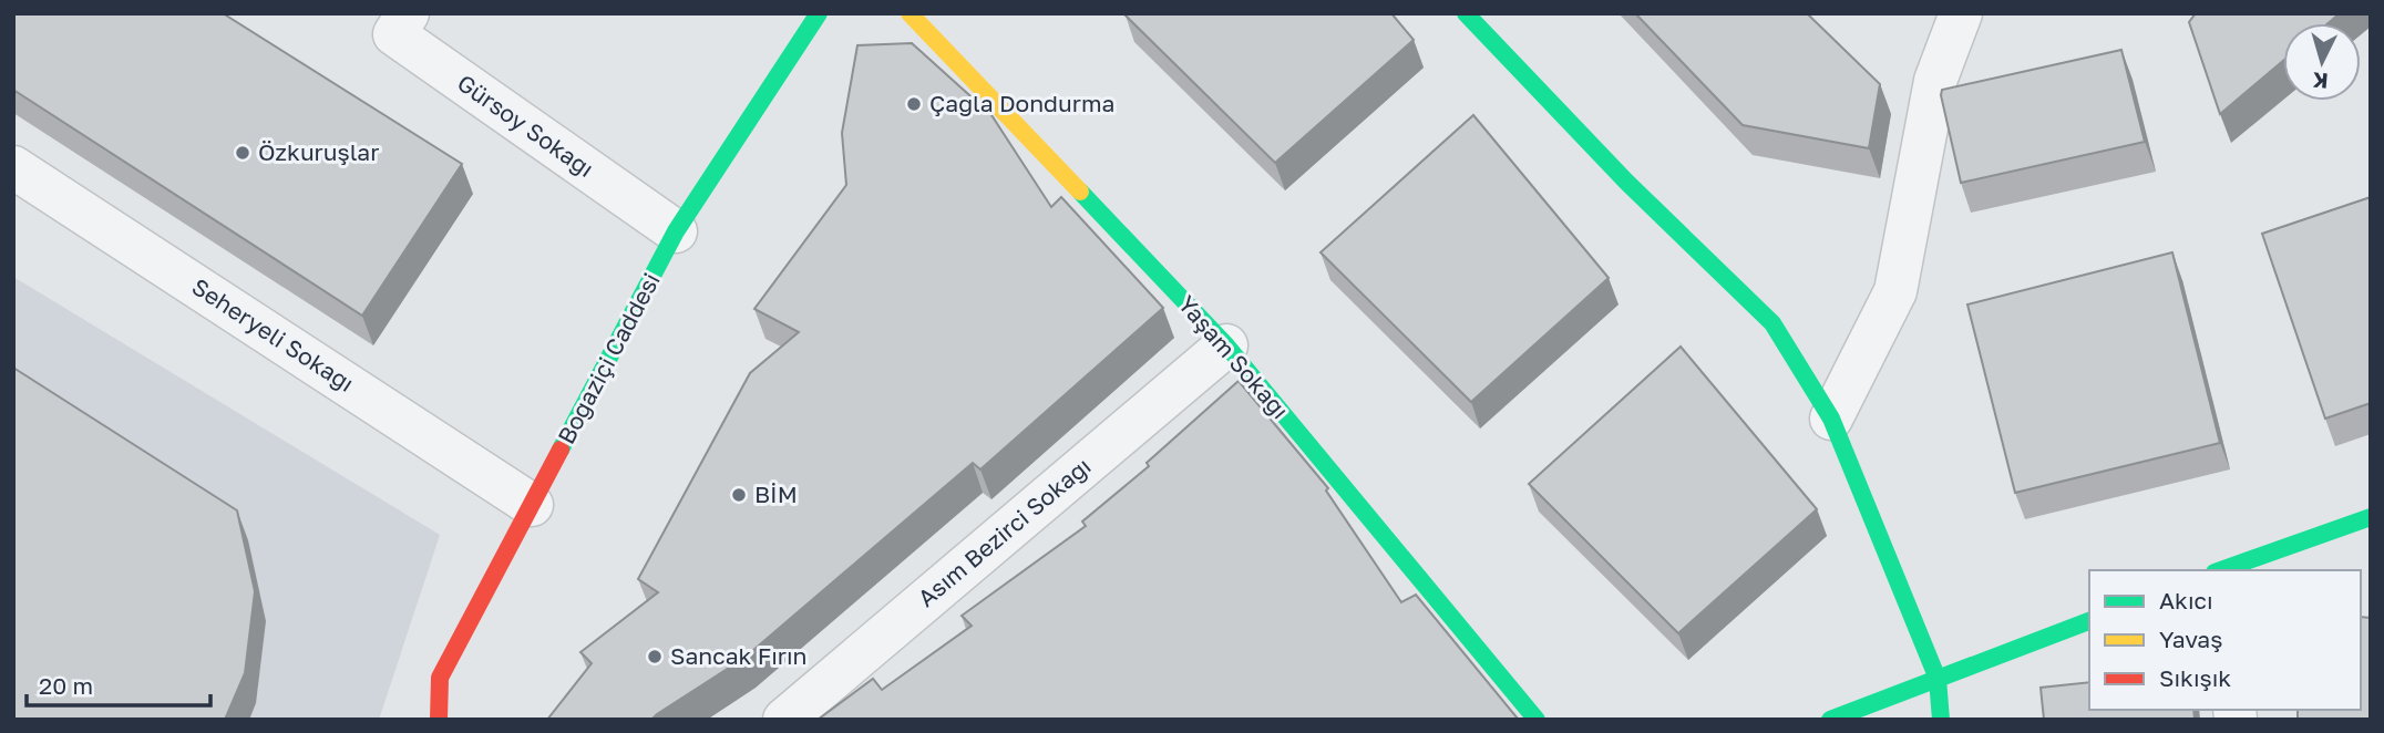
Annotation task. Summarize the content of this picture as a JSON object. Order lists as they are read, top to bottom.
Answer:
{
  "streets": {
    "street": [
      "Gürsoy Sokağı",
      "Seheryeli Sokağı",
      "Yaşam Sokağı",
      "Boğaziçi Caddesi",
      "Asım Bezirci Sokağı"
    ]
  },
  "crossings": [
    ["Gürsoy Sokağı", "Boğaziçi Caddesi"],
    ["Seheryeli Sokağı", "Boğaziçi Caddesi"],
    ["Yaşam Sokağı", "Asım Bezirci Sokağı"]
  ],
  "places": [
    "Çağla Dondurma",
    "Özkuruşlar",
    "BİM",
    "Sancak Fırın"
  ],
  "legend": ["Akıcı", "Yavaş", "Sıkışık"],
  "scale_bar": "20 m",
  "north": "bottom"
}
